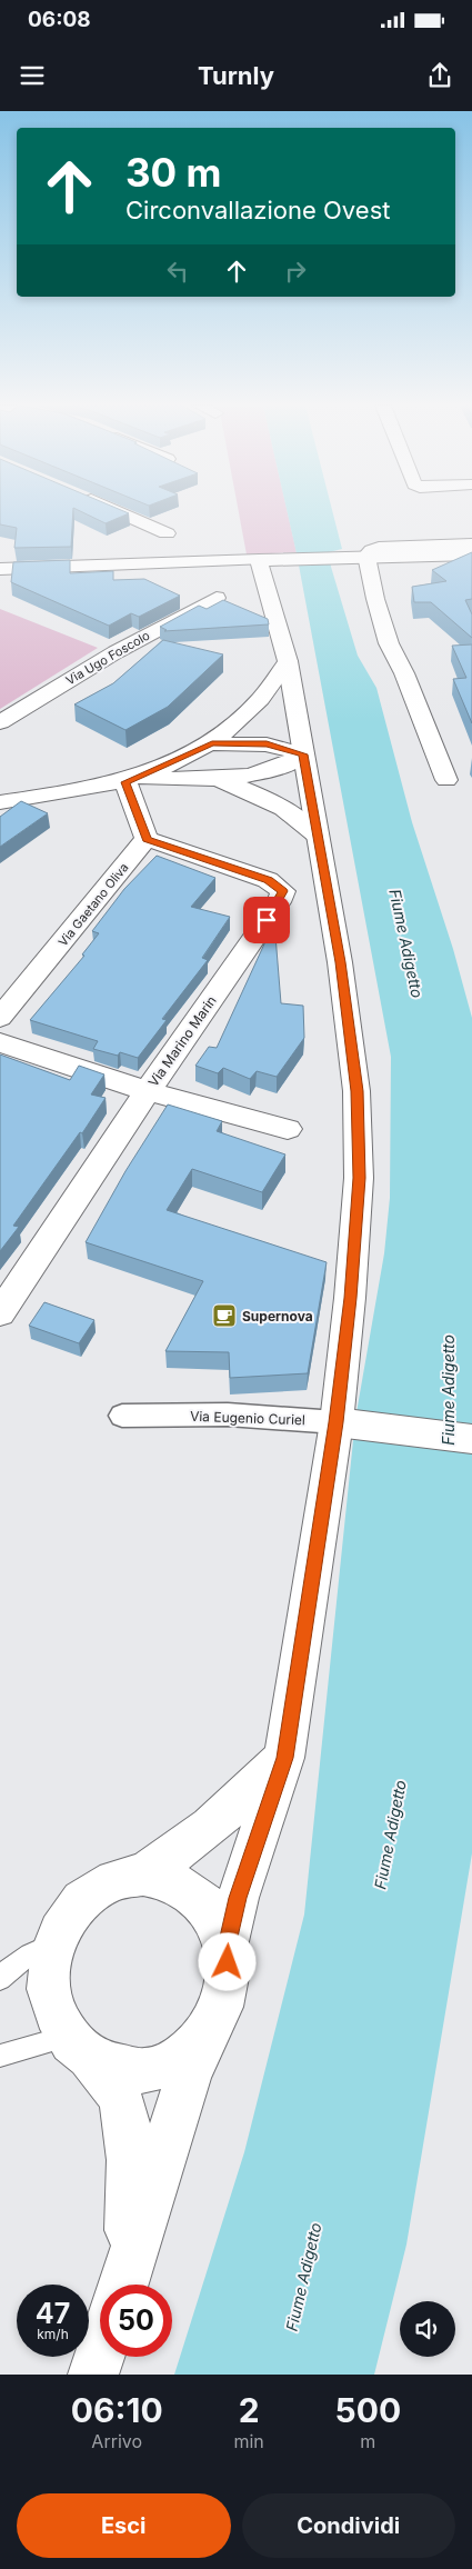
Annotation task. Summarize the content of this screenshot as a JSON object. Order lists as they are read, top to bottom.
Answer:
{
  "streets": {
    "street": [
      "Via Ugo Foscolo",
      "Via Gaetano Oliva",
      "Via Marino Marin",
      "Via Eugenio Curiel"
    ]
  },
  "crossings": [
    ["Via Gaetano Oliva", "Via Marino Marin"]
  ],
  "water": ["Fiume Adigetto"],
  "places": {
    "cafe": ["Supernova"]
  },
  "page": {
    "status": "06:08",
    "header": "Turnly",
    "turn": ["30 m", "Circonvallazione Ovest"],
    "speed": "47 km/h",
    "limit": "50",
    "eta": [
      "06:10",
      "Arrivo",
      "2",
      "min",
      "500",
      "m"
    ],
    "buttons": ["Esci", "Condividi"]
  }
}
